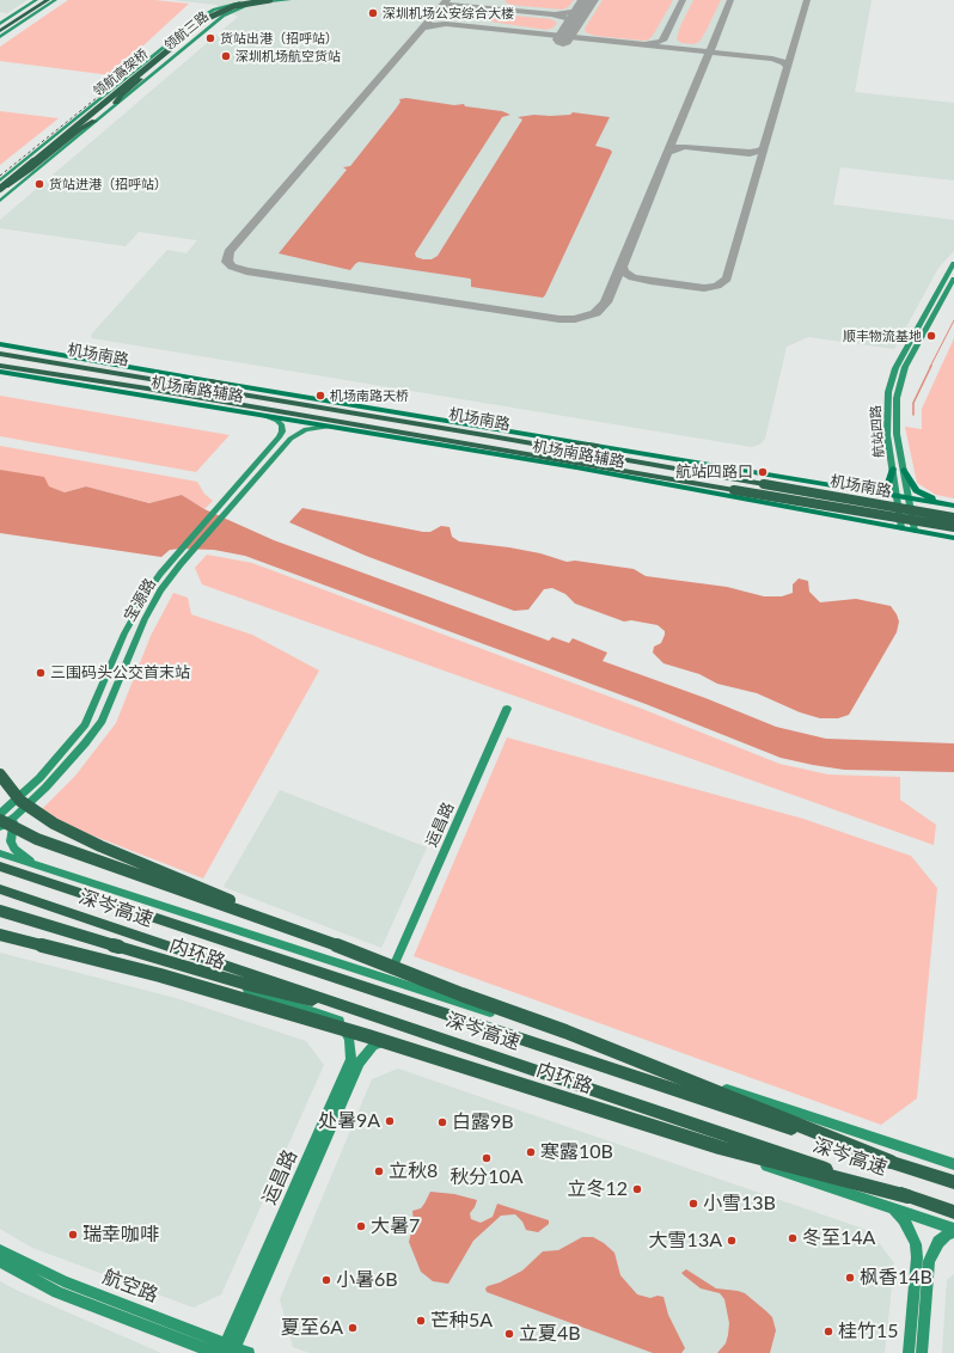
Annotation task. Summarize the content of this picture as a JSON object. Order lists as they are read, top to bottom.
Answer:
{
  "streets": {
    "highway": ["领航高架桥", "机场南路", "深岑高速"],
    "main road": ["机场南路辅路"],
    "street": [
      "领航三路",
      "航站四路",
      "宝源路",
      "运昌路",
      "内环路",
      "航空路"
    ]
  },
  "crossings": [
    ["机场南路辅路", "航站四路"],
    ["机场南路辅路", "宝源路"],
    ["运昌路", "内环路"],
    ["运昌路", "航空路"]
  ],
  "places": [
    "深圳机场公安综合大楼",
    "货站出港（招呼站）",
    "深圳机场航空货站",
    "货站进港（招呼站）",
    "顺丰物流基地",
    "机场南路天桥",
    "航站四路口",
    "三围码头公交首末站",
    "处暑9A",
    "白露9B",
    "寒露10B",
    "秋分10A",
    "立秋8",
    "立冬12",
    "小雪13B",
    "大暑7",
    "瑞幸咖啡",
    "冬至14A",
    "大雪13A",
    "枫香14B",
    "小暑6B",
    "芒种5A",
    "夏至6A",
    "桂竹15",
    "立夏4B"
  ]
}
